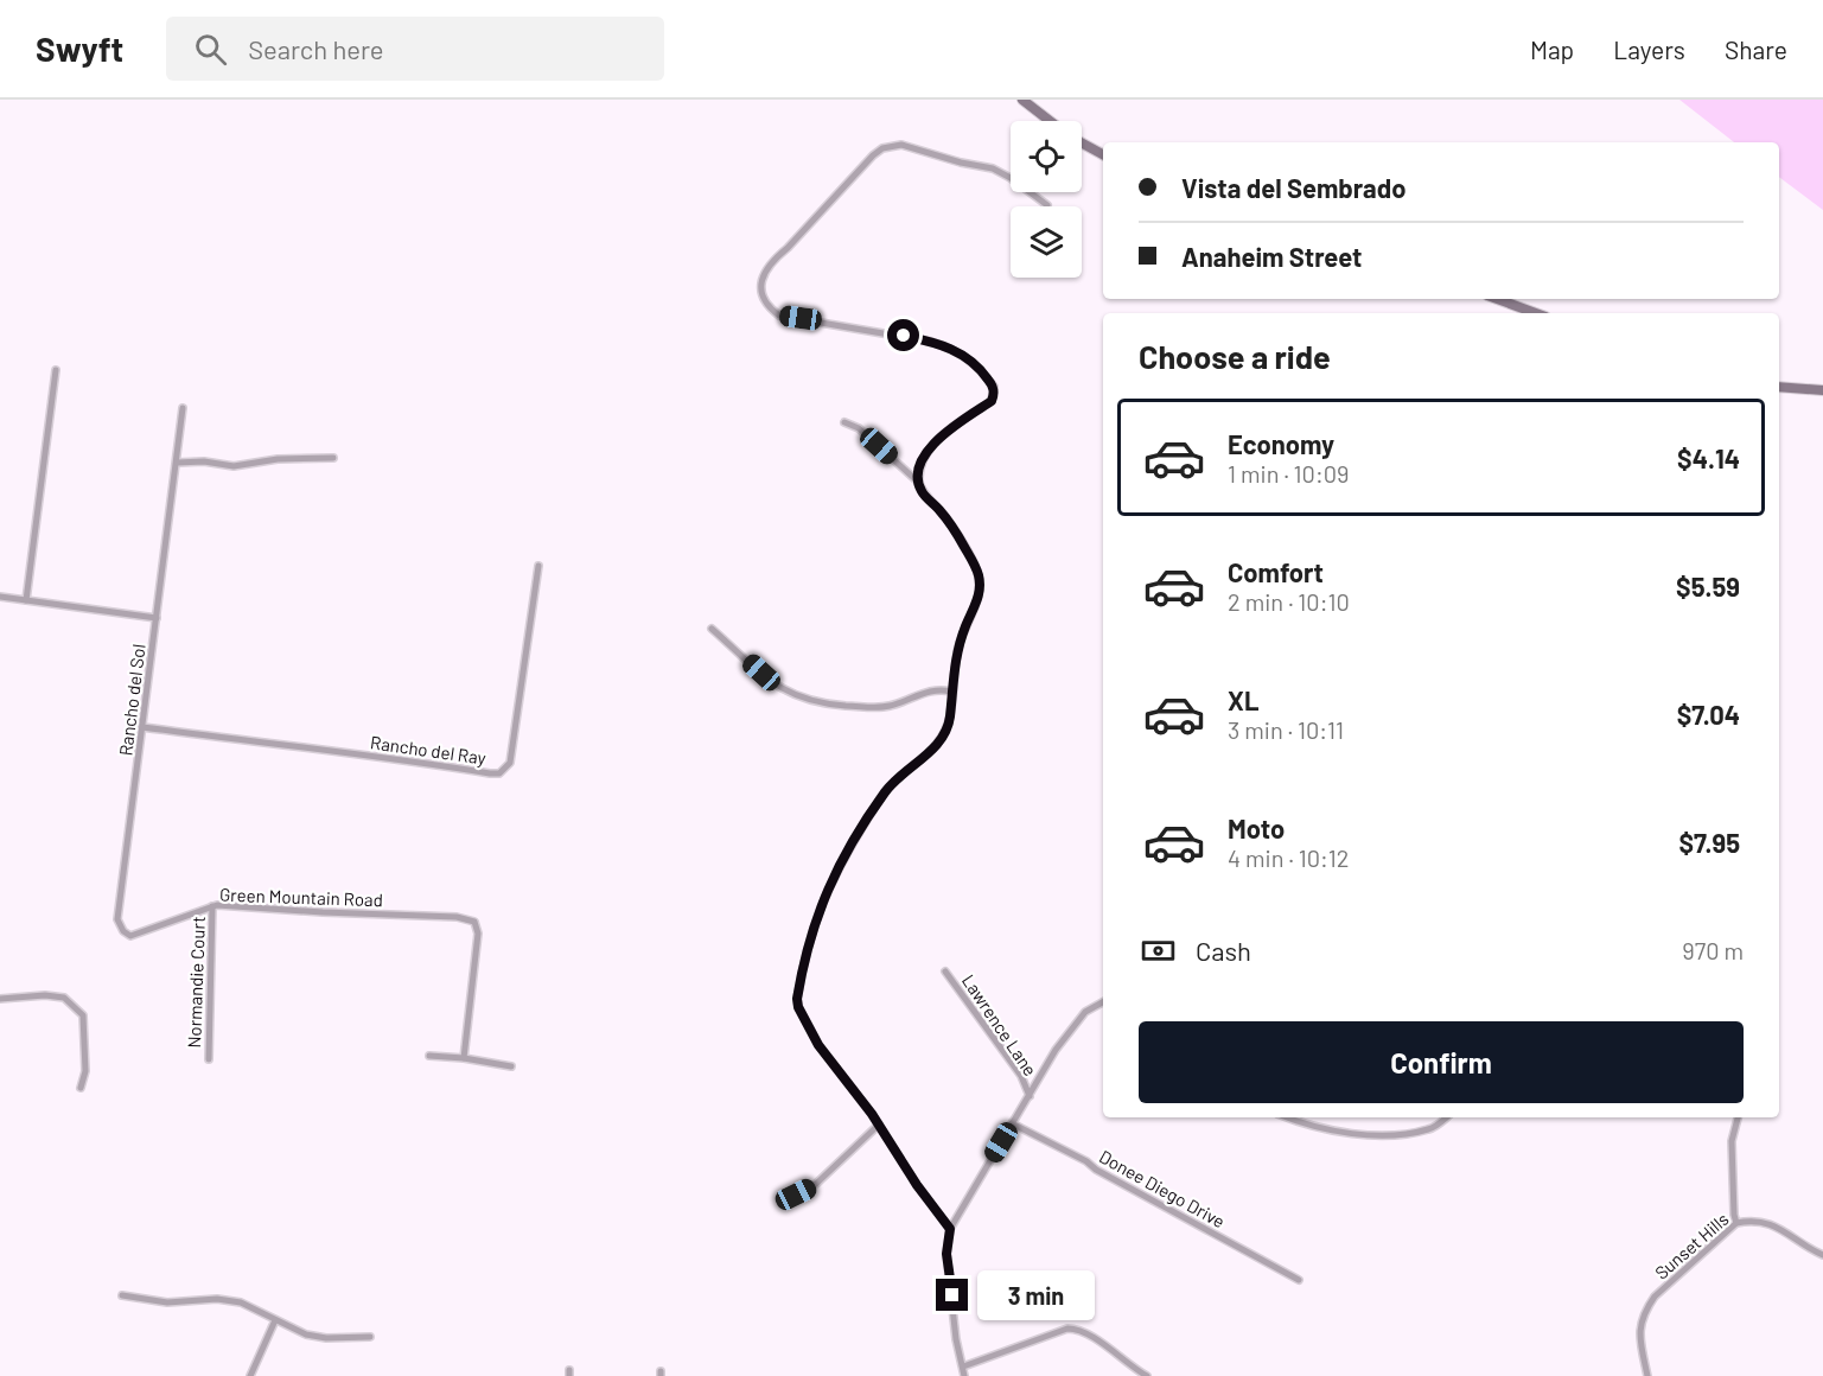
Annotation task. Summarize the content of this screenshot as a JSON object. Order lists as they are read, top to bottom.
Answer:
{
  "streets": {
    "street": [
      "Rancho del Sol",
      "Rancho del Ray",
      "Green Mountain Road",
      "Normandie Court",
      "Lawrence Lane",
      "Donee Diego Drive",
      "Sunset Hills"
    ]
  },
  "crossings": [
    ["Rancho del Sol", "Rancho del Ray"],
    ["Rancho del Sol", "Green Mountain Road"],
    ["Green Mountain Road", "Normandie Court"]
  ],
  "page": {
    "header": "Swyft",
    "search": "Search here",
    "nav": ["Map", "Layers", "Share"],
    "banner": ["Vista del Sembrado", "Anaheim Street"],
    "heading": "Choose a ride",
    "list": [
      {
        "name": "Economy",
        "note": "1 min · 10:09",
        "value": "$4.14"
      },
      {
        "name": "Comfort",
        "note": "2 min · 10:10",
        "value": "$5.59"
      },
      {
        "name": "XL",
        "note": "3 min · 10:11",
        "value": "$7.04"
      },
      {
        "name": "Moto",
        "note": "4 min · 10:12",
        "value": "$7.95"
      }
    ],
    "pay": ["Cash", "970 m"],
    "buttons": "Confirm",
    "bubble": "3 min"
  }
}
